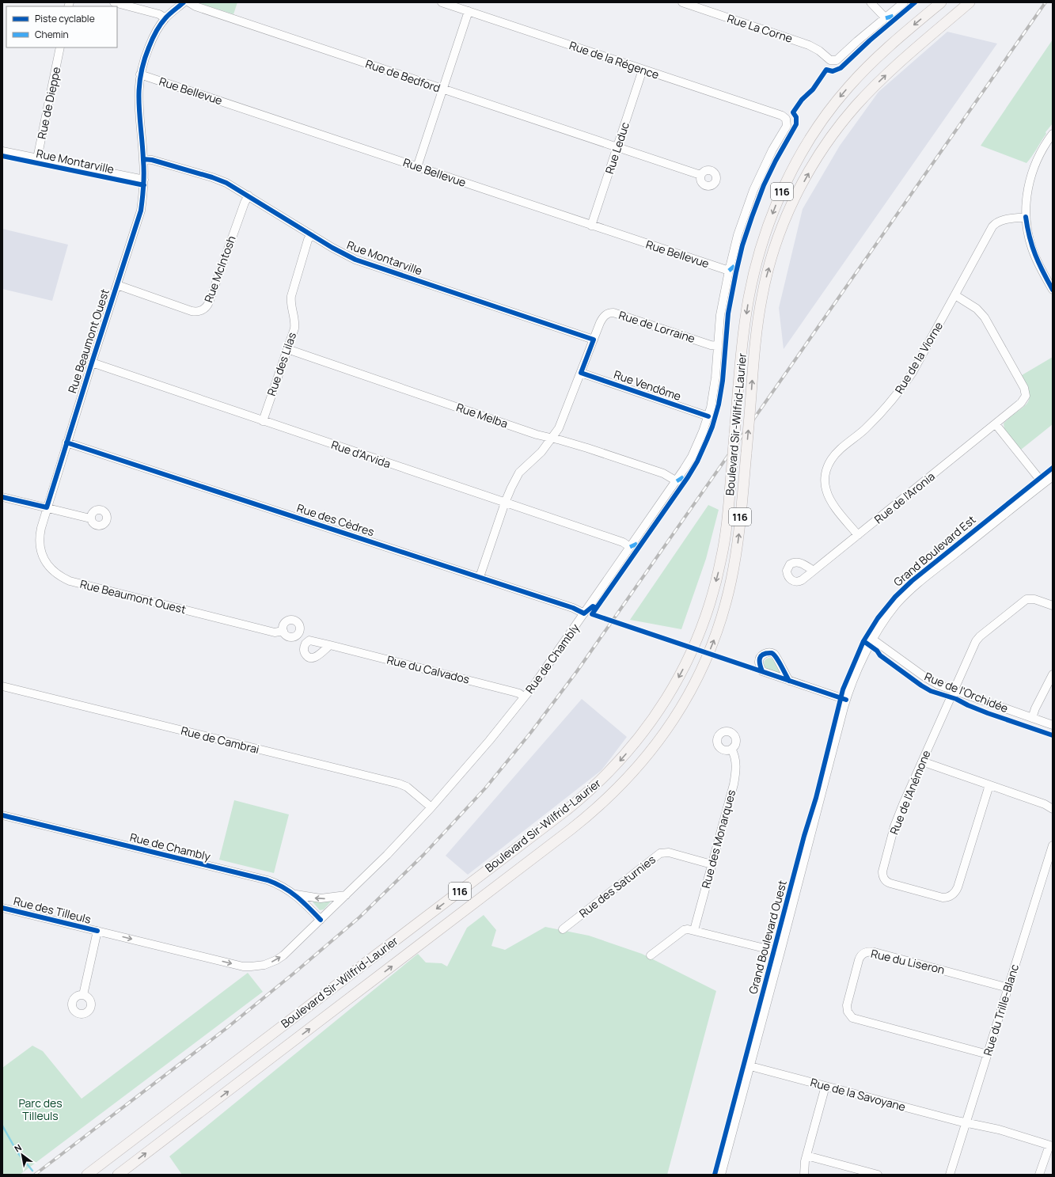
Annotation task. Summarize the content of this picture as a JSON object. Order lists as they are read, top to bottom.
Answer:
{
  "streets": {
    "main road": ["116", "Boulevard Sir-Wilfrid-Laurier"],
    "street": [
      "Rue La Corne",
      "Rue de la Régence",
      "Rue de Bedford",
      "Rue Bellevue",
      "Rue de Dieppe",
      "Rue Leduc",
      "Rue Montarville",
      "Rue McIntosh",
      "Rue de Lorraine",
      "Rue Beaumont Ouest",
      "Rue de la Viorne",
      "Rue des Lilas",
      "Rue Vendôme",
      "Rue Melba",
      "Rue d'Arvida",
      "Rue de l'Aronia",
      "Rue des Cèdres",
      "Grand Boulevard Est",
      "Rue de Chambly",
      "Rue du Calvados",
      "Rue de l'Orchidée",
      "Rue de Cambrai",
      "Rue de l'Anémone",
      "Rue des Monarques",
      "Rue des Saturnies",
      "Rue des Tilleuls",
      "Grand Boulevard Ouest",
      "Rue du Liseron",
      "Rue du Trille-Blanc",
      "Rue de la Savoyane"
    ]
  },
  "crossings": [
    ["Rue de la Régence", "Rue Leduc"],
    ["Rue de la Régence", "Rue de Chambly"],
    ["Rue de Bedford", "Rue Leduc"],
    ["Rue Bellevue", "Rue Leduc"],
    ["Rue Bellevue", "Rue Beaumont Ouest"],
    ["Rue Bellevue", "Rue de Chambly"],
    ["Rue de Dieppe", "Rue Montarville"],
    ["Rue Montarville", "Rue McIntosh"],
    ["Rue Montarville", "Rue de Lorraine"],
    ["Rue Montarville", "Rue Beaumont Ouest"],
    ["Rue Montarville", "Rue des Lilas"],
    ["Rue McIntosh", "Rue Beaumont Ouest"],
    ["Rue de Lorraine", "Rue Vendôme"],
    ["Rue de Lorraine", "Rue Melba"],
    ["Rue de Lorraine", "Rue d'Arvida"],
    ["Rue de Lorraine", "Rue des Cèdres"],
    ["Rue de Lorraine", "Rue de Chambly"],
    ["Rue Beaumont Ouest", "Rue d'Arvida"],
    ["Rue Beaumont Ouest", "Rue des Cèdres"],
    ["Rue de la Viorne", "Rue de l'Aronia"],
    ["Rue des Lilas", "Rue Melba"],
    ["Rue des Lilas", "Rue d'Arvida"],
    ["Rue Vendôme", "Rue de Chambly"],
    ["Rue Melba", "Rue de Chambly"],
    ["Rue d'Arvida", "Rue de Chambly"],
    ["Rue des Cèdres", "Rue de Chambly"],
    ["Grand Boulevard Est", "Rue de l'Orchidée"],
    ["Grand Boulevard Est", "Grand Boulevard Ouest"],
    ["Rue de Chambly", "Rue du Calvados"],
    ["Rue de Chambly", "Rue de Cambrai"],
    ["Rue de Chambly", "Rue des Tilleuls"],
    ["Rue de l'Orchidée", "Rue de l'Anémone"],
    ["Rue des Monarques", "Rue des Saturnies"],
    ["Grand Boulevard Ouest", "Rue de la Savoyane"],
    ["Rue du Liseron", "Rue du Trille-Blanc"],
    ["Rue du Trille-Blanc", "Rue de la Savoyane"]
  ],
  "one_way": ["Rue des Tilleuls"],
  "parks": ["Parc des Tilleuls"],
  "legend": ["Piste cyclable", "Chemin"],
  "north": "top left"
}
